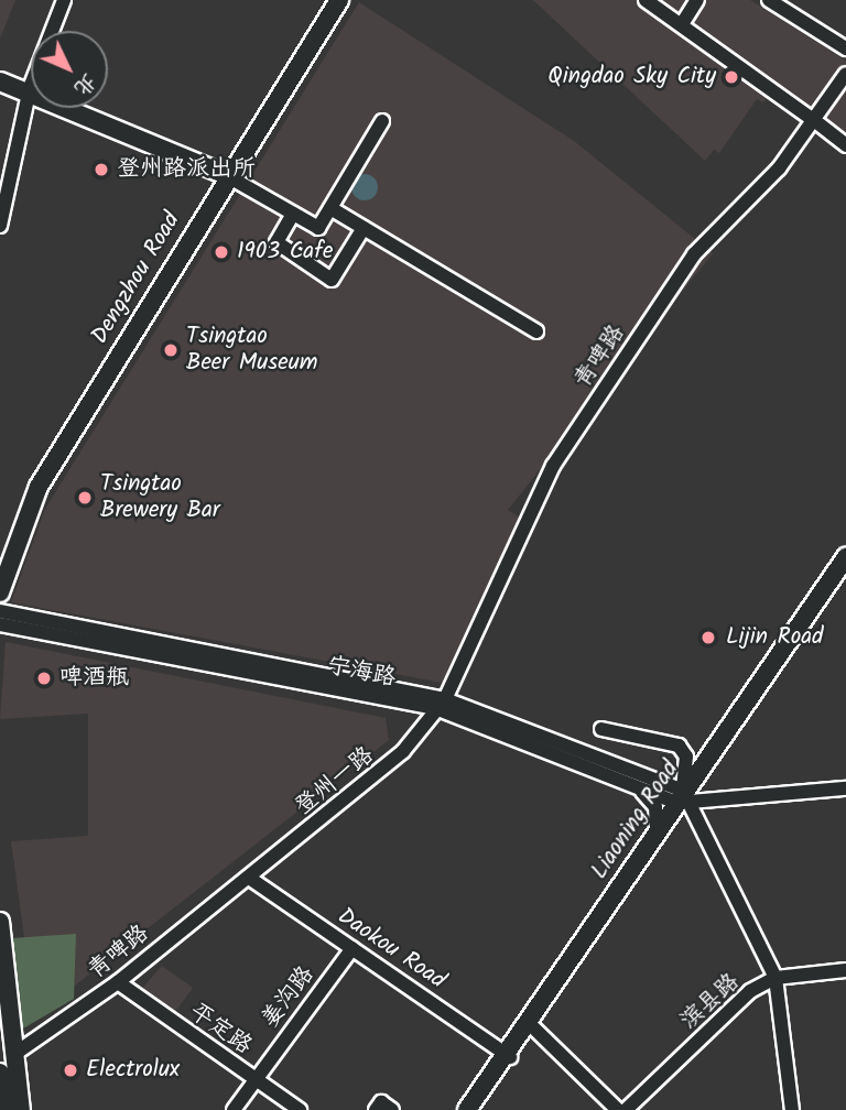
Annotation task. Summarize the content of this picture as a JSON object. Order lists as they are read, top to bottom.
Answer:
{
  "streets": {
    "main road": ["Dengzhou Road", "Liaoning Road"],
    "street": [
      "青啤路",
      "宁海路",
      "登州一路",
      "Daokou Road",
      "姜沟路",
      "滨县路",
      "平定路"
    ]
  },
  "crossings": [
    ["青啤路", "宁海路"],
    ["青啤路", "登州一路"],
    ["青啤路", "Daokou Road"],
    ["青啤路", "平定路"],
    ["宁海路", "登州一路"],
    ["宁海路", "Liaoning Road"],
    ["登州一路", "Daokou Road"],
    ["Liaoning Road", "Daokou Road"],
    ["Daokou Road", "姜沟路"],
    ["姜沟路", "平定路"]
  ],
  "places": [
    "Qingdao Sky City",
    "登州路派出所",
    "1903 Cafe",
    "Tsingtao Beer Museum",
    "Tsingtao Brewery Bar",
    "Lijin Road",
    "啤酒瓶",
    "Electrolux"
  ],
  "north": "bottom right"
}
